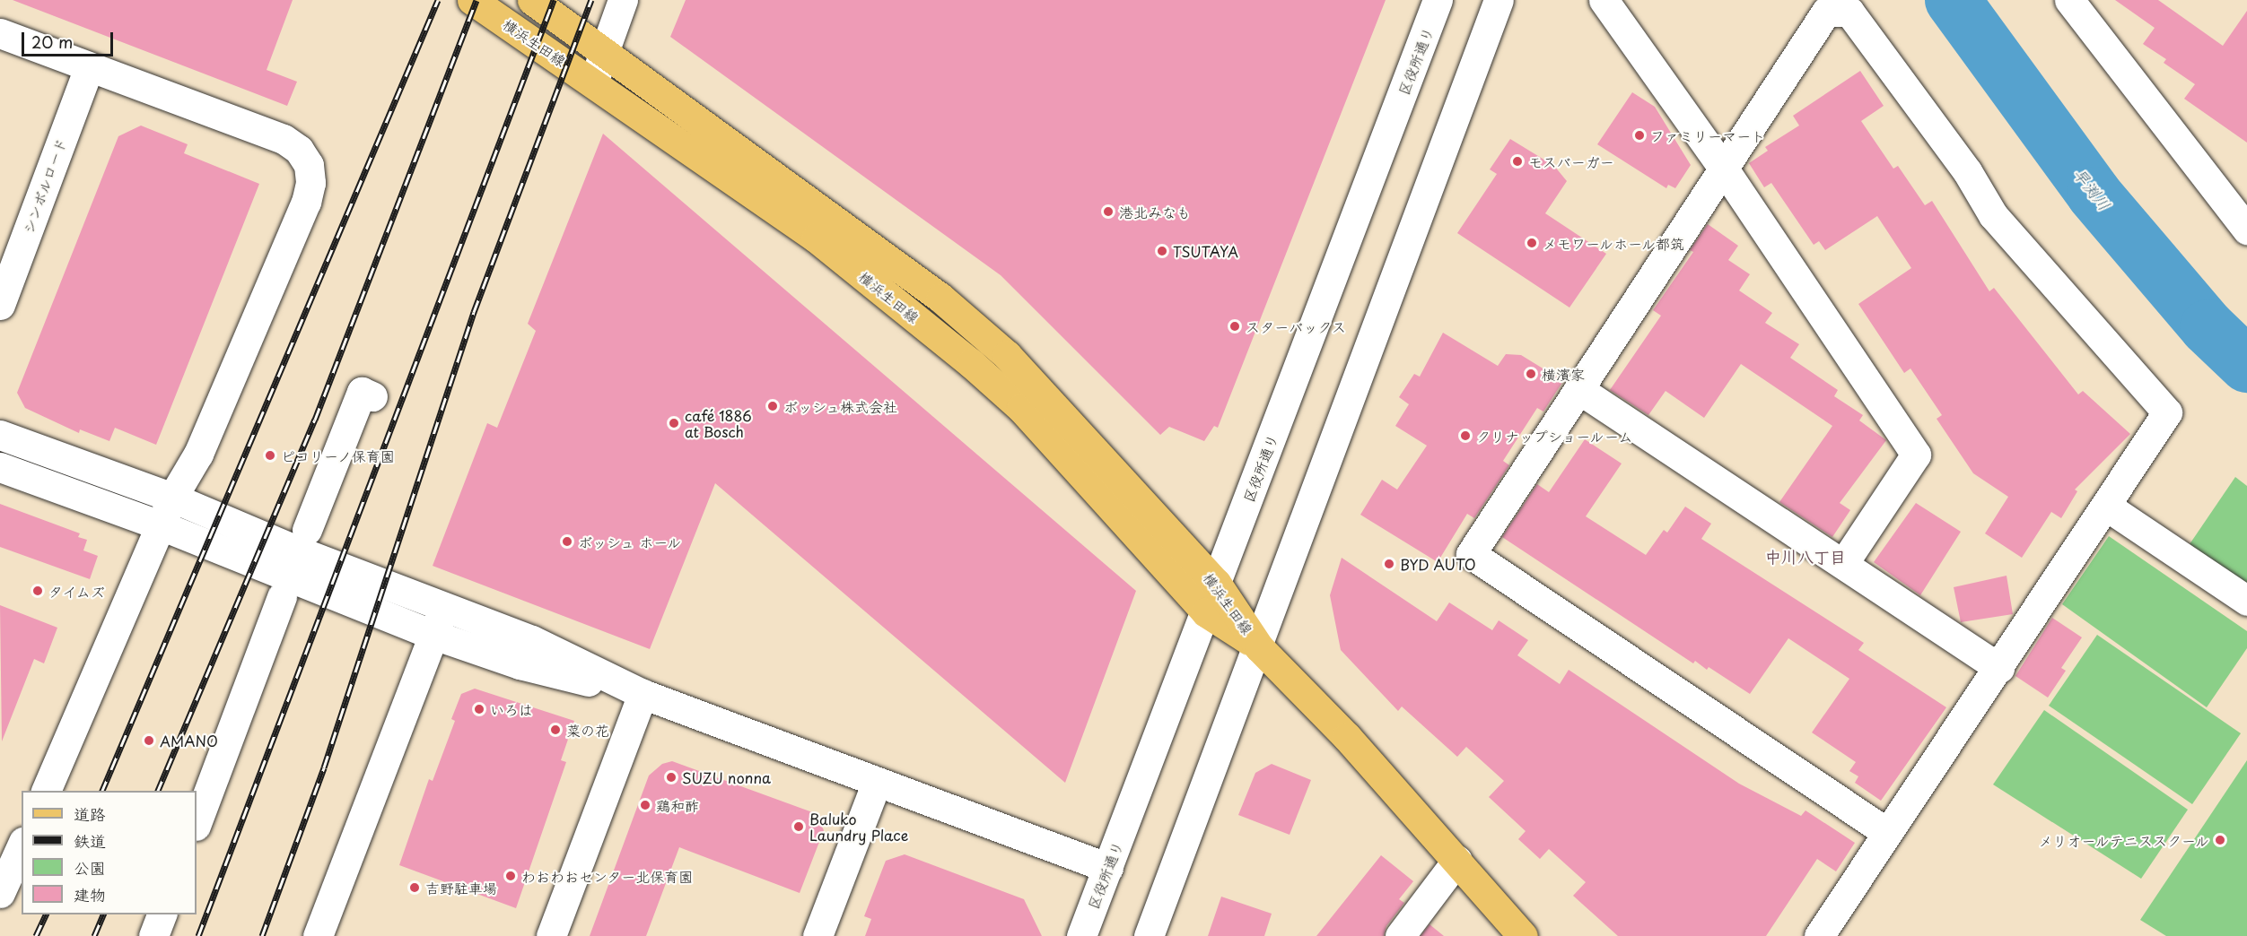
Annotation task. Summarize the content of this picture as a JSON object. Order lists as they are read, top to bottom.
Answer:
{
  "streets": {
    "main road": ["横浜生田線"],
    "street": ["区役所通り", "シンボルロード"]
  },
  "crossings": [
    ["横浜生田線", "区役所通り"]
  ],
  "districts": ["中川八丁目"],
  "water": ["早渕川"],
  "places": [
    "ファミリーマート",
    "モスバーガー",
    "港北みなも",
    "メモワールホール都筑",
    "TSUTAYA",
    "スターバックス",
    "横濱家",
    "ボッシュ株式会社",
    "café 1886 at Bosch",
    "クリナップショールーム",
    "ピコリーノ保育園",
    "ボッシュ ホール",
    "BYD AUTO",
    "タイムズ",
    "いろは",
    "菜の花",
    "AMANO",
    "SUZU nonna",
    "鶏和酢",
    "Baluko Laundry Place",
    "メリオールテニススクール",
    "わおわおセンター北保育園",
    "吉野駐車場"
  ],
  "legend": [
    "道路",
    "鉄道",
    "公園",
    "建物"
  ],
  "scale_bar": "20 m"
}
